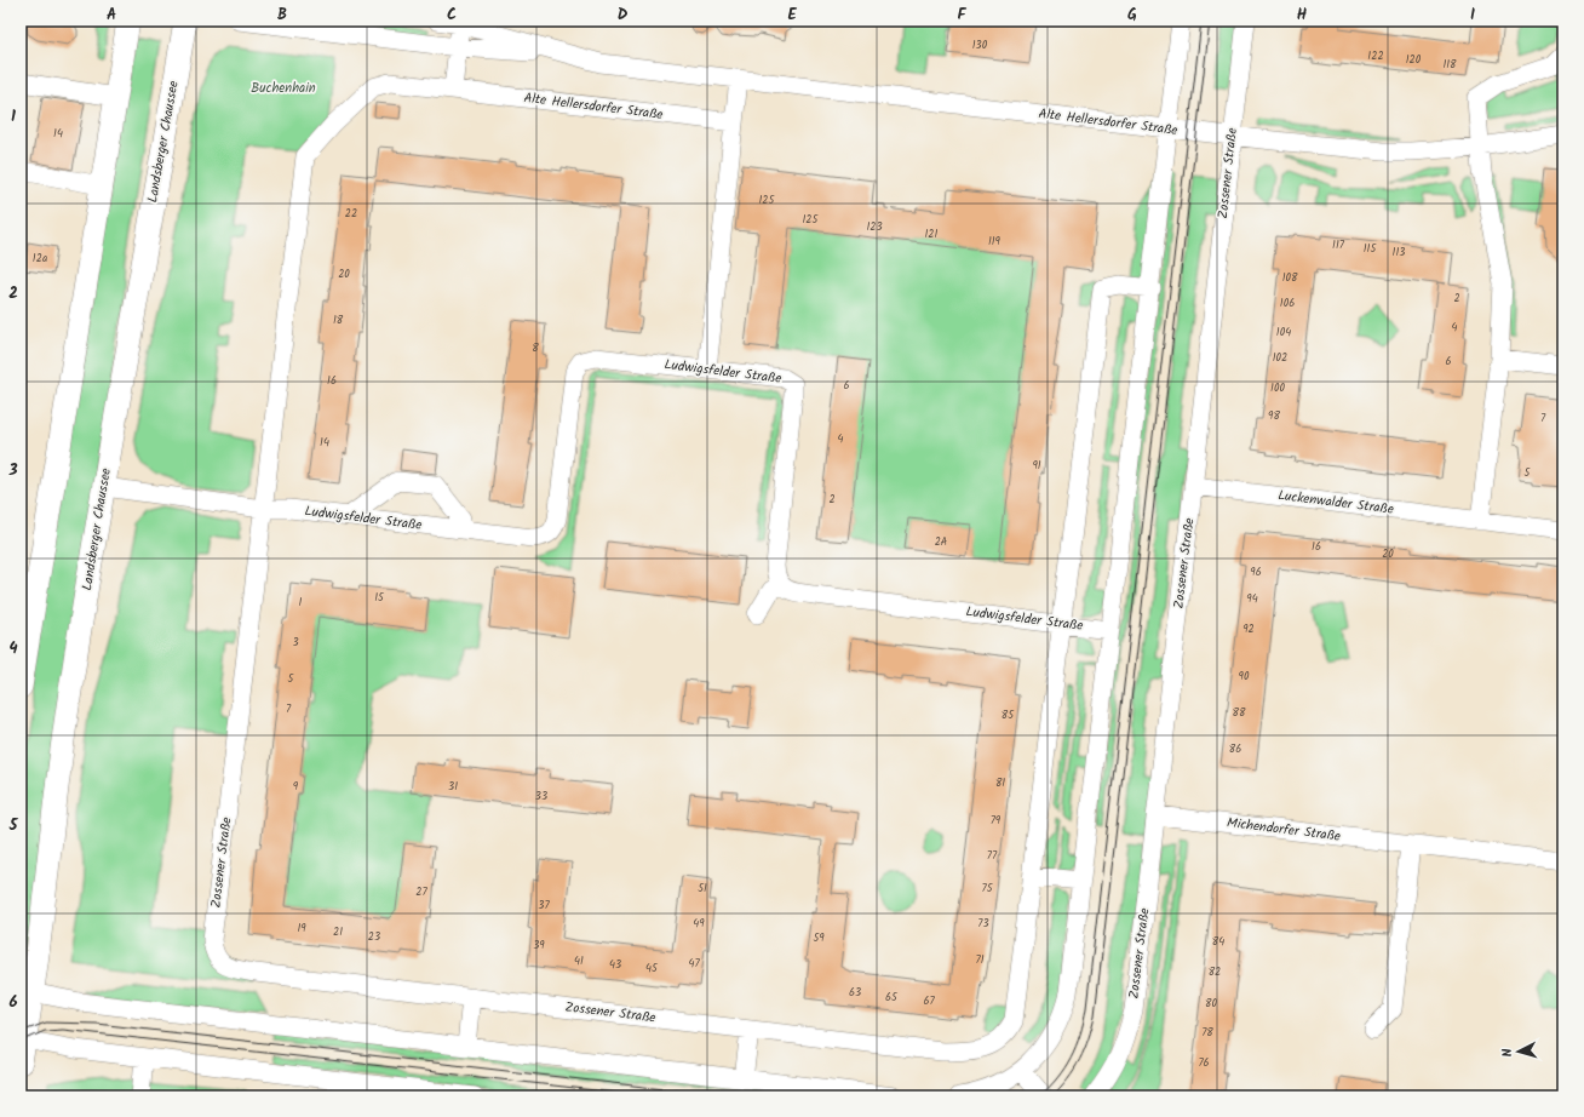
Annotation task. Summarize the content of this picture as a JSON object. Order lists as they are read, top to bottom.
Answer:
{
  "streets": {
    "main road": ["Landsberger Chaussee"],
    "street": [
      "Alte Hellersdorfer Straße",
      "Zossener Straße",
      "Ludwigsfelder Straße",
      "Luckenwalder Straße",
      "Michendorfer Straße"
    ]
  },
  "crossings": [
    ["Alte Hellersdorfer Straße", "Zossener Straße"],
    ["Alte Hellersdorfer Straße", "Ludwigsfelder Straße"],
    ["Landsberger Chaussee", "Ludwigsfelder Straße"],
    ["Zossener Straße", "Ludwigsfelder Straße"],
    ["Zossener Straße", "Luckenwalder Straße"],
    ["Zossener Straße", "Michendorfer Straße"]
  ],
  "parks": ["Buchenhain"],
  "house_numbers": [
    "130",
    "122",
    "120",
    "118",
    "14",
    "125",
    "22",
    "125",
    "123",
    "121",
    "119",
    "117",
    "115",
    "113",
    "12a",
    "20",
    "108",
    "2",
    "106",
    "18",
    "4",
    "104",
    "8",
    "102",
    "6",
    "16",
    "6",
    "100",
    "98",
    "7",
    "4",
    "14",
    "91",
    "5",
    "2",
    "2A",
    "16",
    "20",
    "96",
    "15",
    "94",
    "1",
    "92",
    "3",
    "90",
    "5",
    "7",
    "88",
    "85",
    "86",
    "81",
    "9",
    "31",
    "33",
    "79",
    "77",
    "51",
    "75",
    "27",
    "37",
    "49",
    "73",
    "19",
    "21",
    "23",
    "59",
    "84",
    "39",
    "71",
    "41",
    "47",
    "43",
    "45",
    "82",
    "63",
    "65",
    "67",
    "80",
    "78",
    "76"
  ],
  "north": "left",
  "grid": {
    "columns": [
      "A",
      "B",
      "C",
      "D",
      "E",
      "F",
      "G",
      "H",
      "I"
    ],
    "rows": [
      "1",
      "2",
      "3",
      "4",
      "5",
      "6"
    ]
  }
}
